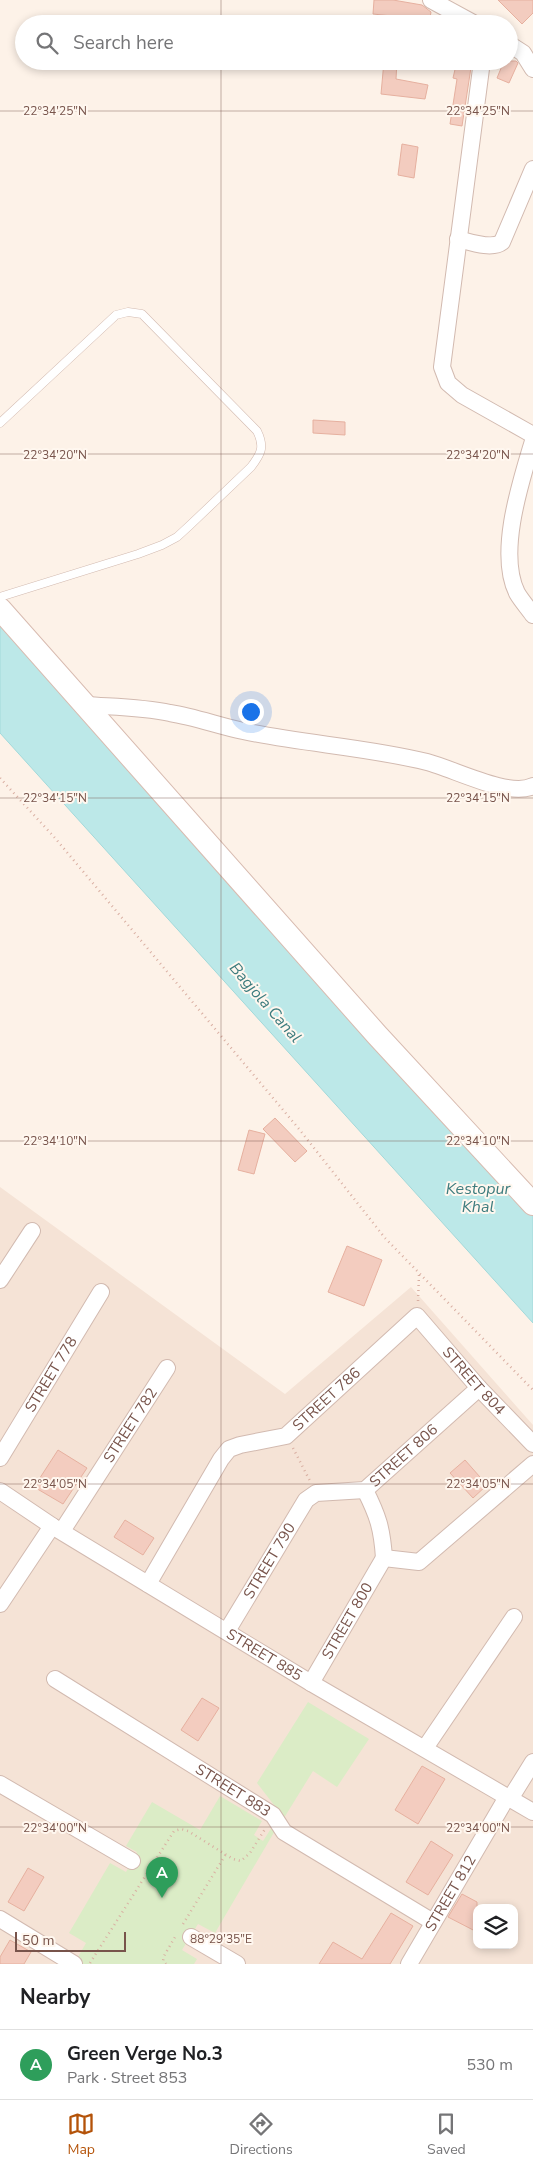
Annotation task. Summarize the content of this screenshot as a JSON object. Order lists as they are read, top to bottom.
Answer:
{
  "streets": {
    "street": [
      "STREET 778",
      "STREET 804",
      "STREET 786",
      "STREET 782",
      "STREET 806",
      "STREET 790",
      "STREET 800",
      "STREET 885",
      "STREET 883",
      "STREET 812"
    ]
  },
  "crossings": [
    ["STREET 804", "STREET 786"],
    ["STREET 804", "STREET 806"],
    ["STREET 786", "STREET 885"],
    ["STREET 782", "STREET 885"],
    ["STREET 806", "STREET 790"],
    ["STREET 790", "STREET 885"],
    ["STREET 800", "STREET 885"],
    ["STREET 885", "STREET 812"],
    ["STREET 883", "STREET 812"]
  ],
  "water": ["Bagjola Canal", "Kestopur Khal"],
  "scale_bar": "50 m",
  "page": {
    "search": "Search here",
    "pins": "A",
    "scale": "50 m",
    "heading": "Nearby",
    "list": [
      {
        "mark": "A",
        "name": "Green Verge No.3",
        "note": "Park · Street 853",
        "value": "530 m"
      }
    ],
    "nav": ["Map", "Directions", "Saved"]
  },
  "coordinates": [
    "22°34'25\"N",
    "22°34'20\"N",
    "22°34'15\"N",
    "22°34'10\"N",
    "22°34'05\"N",
    "22°34'00\"N",
    "88°29'35\"E"
  ]
}
